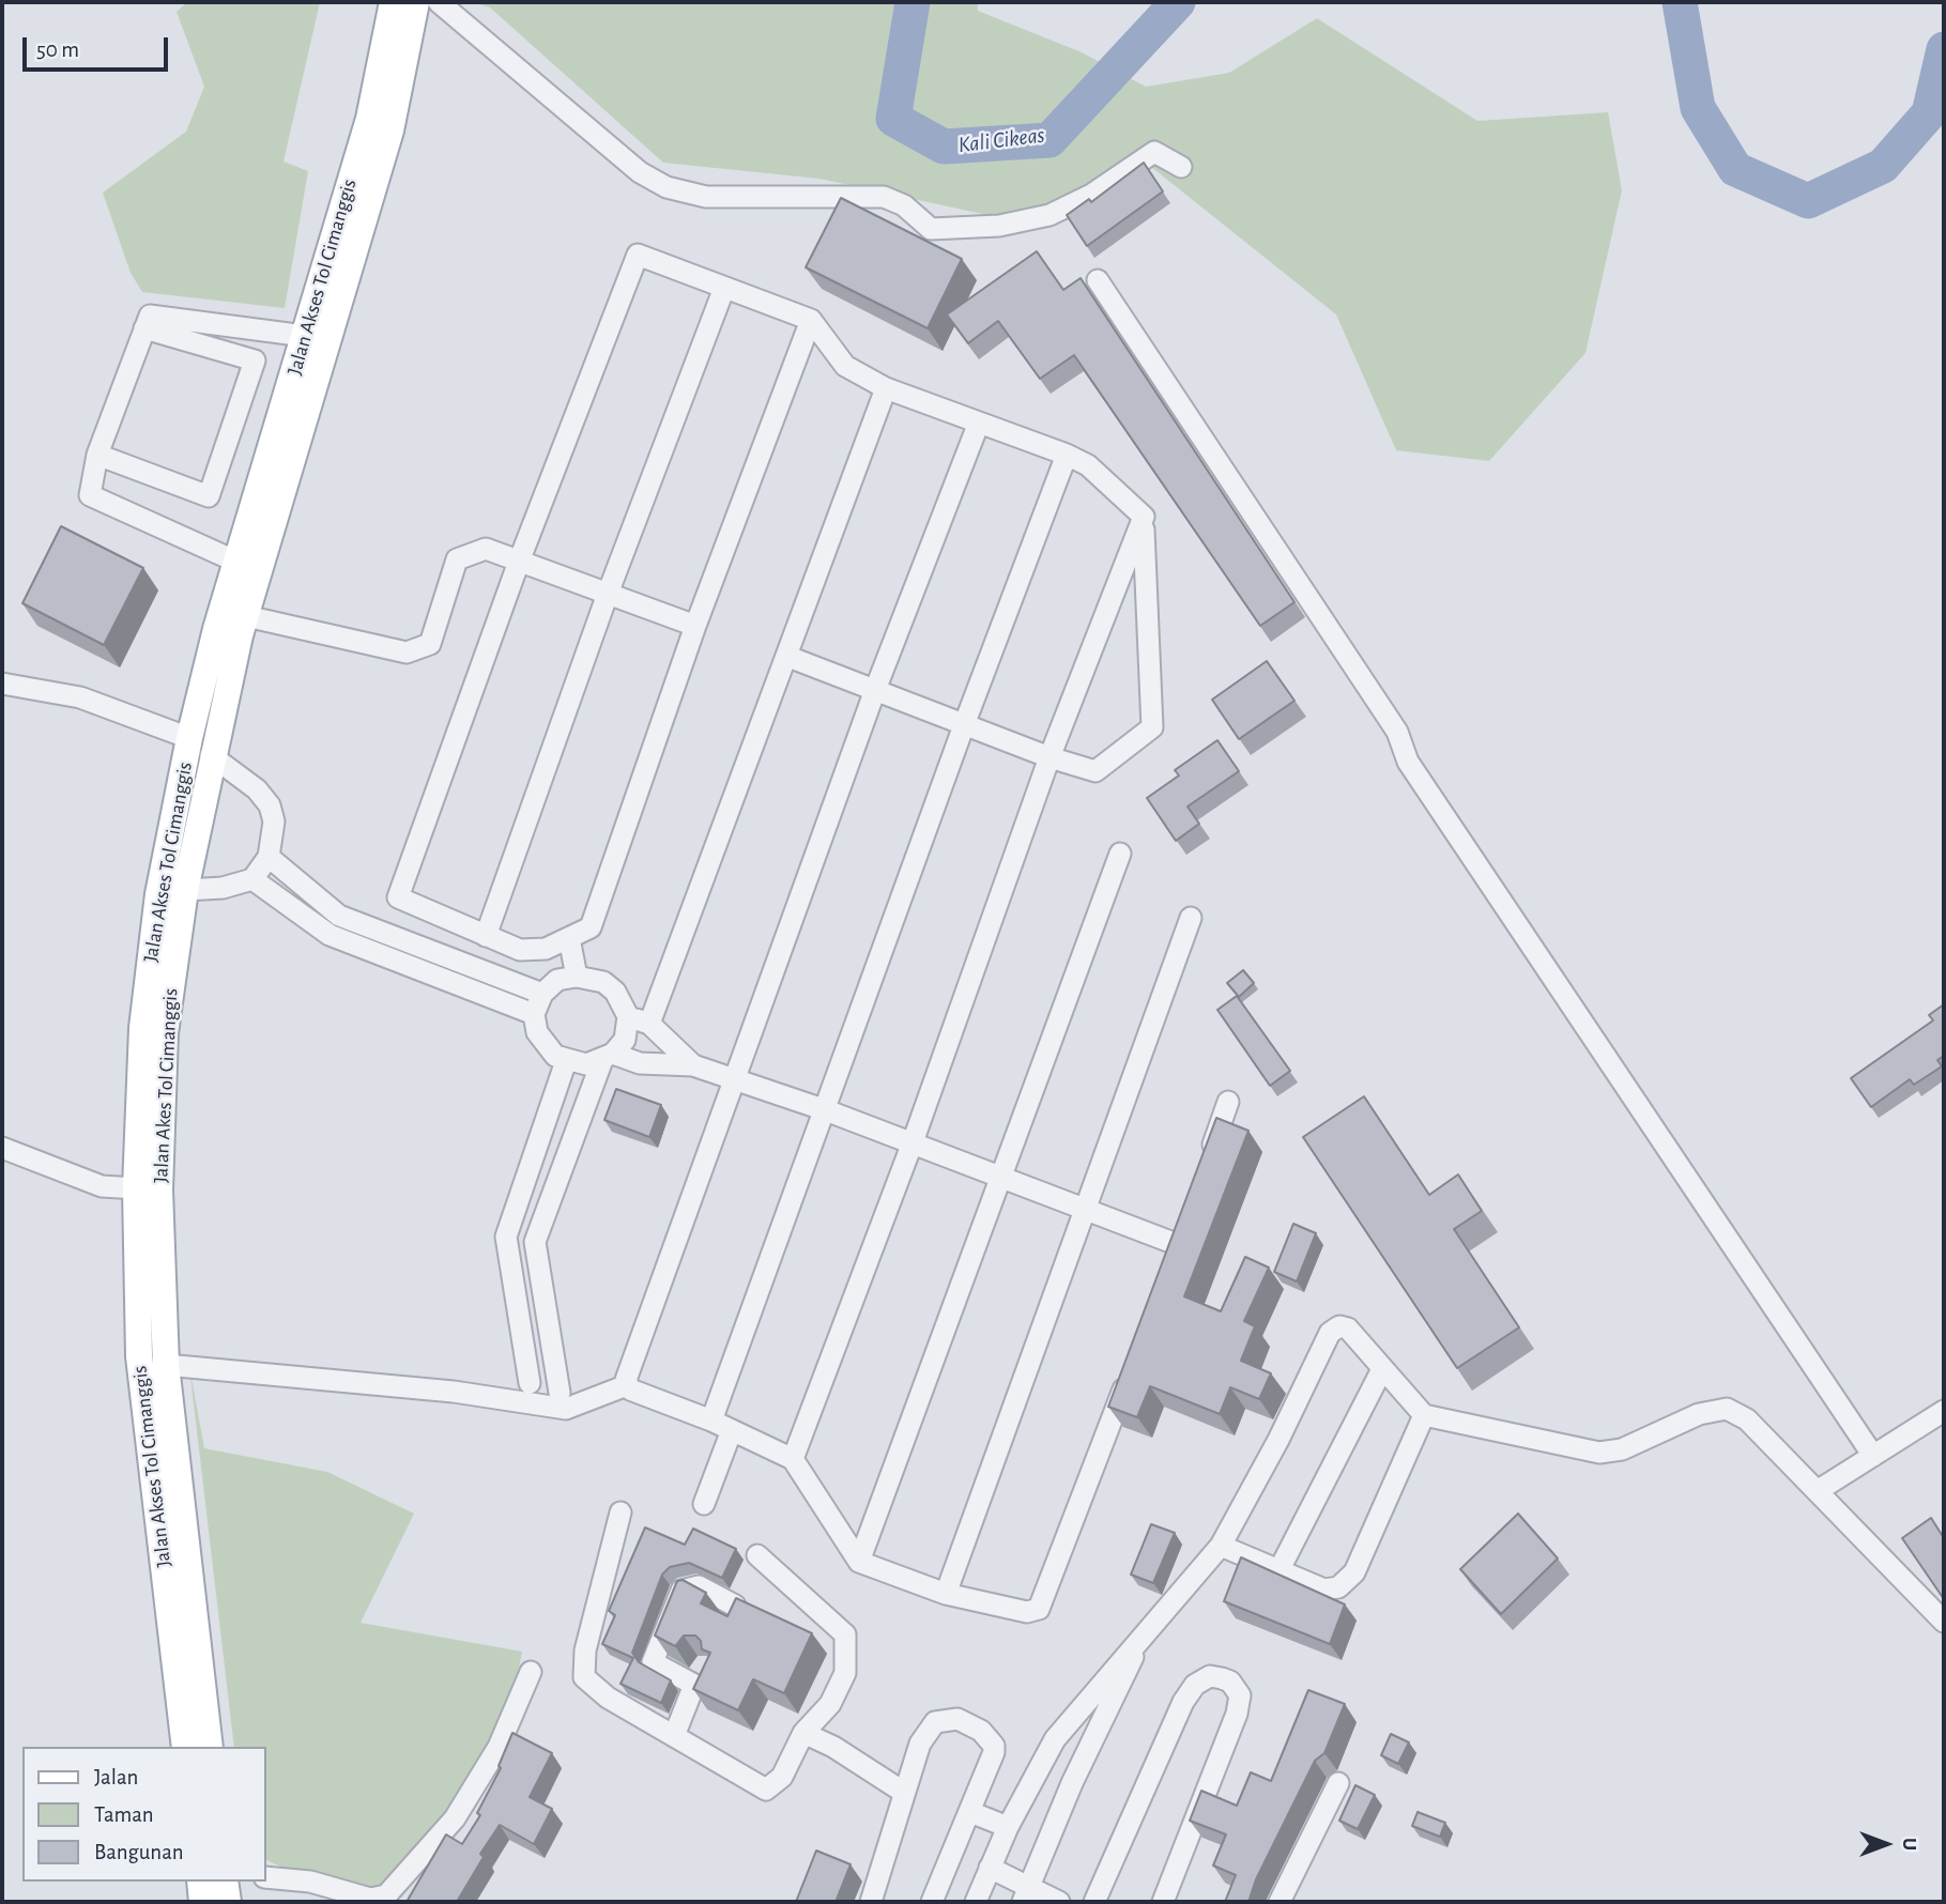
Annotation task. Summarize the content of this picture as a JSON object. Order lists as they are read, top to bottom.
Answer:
{
  "streets": {
    "main road": ["Jalan Akses Tol Cimanggis", "Jalan Akes Tol Cimanggis"]
  },
  "crossings": [
    ["Jalan Akses Tol Cimanggis", "Jalan Akes Tol Cimanggis"]
  ],
  "water": ["Kali Cikeas"],
  "legend": ["Jalan", "Taman", "Bangunan"],
  "scale_bar": "50 m",
  "north": "right"
}
